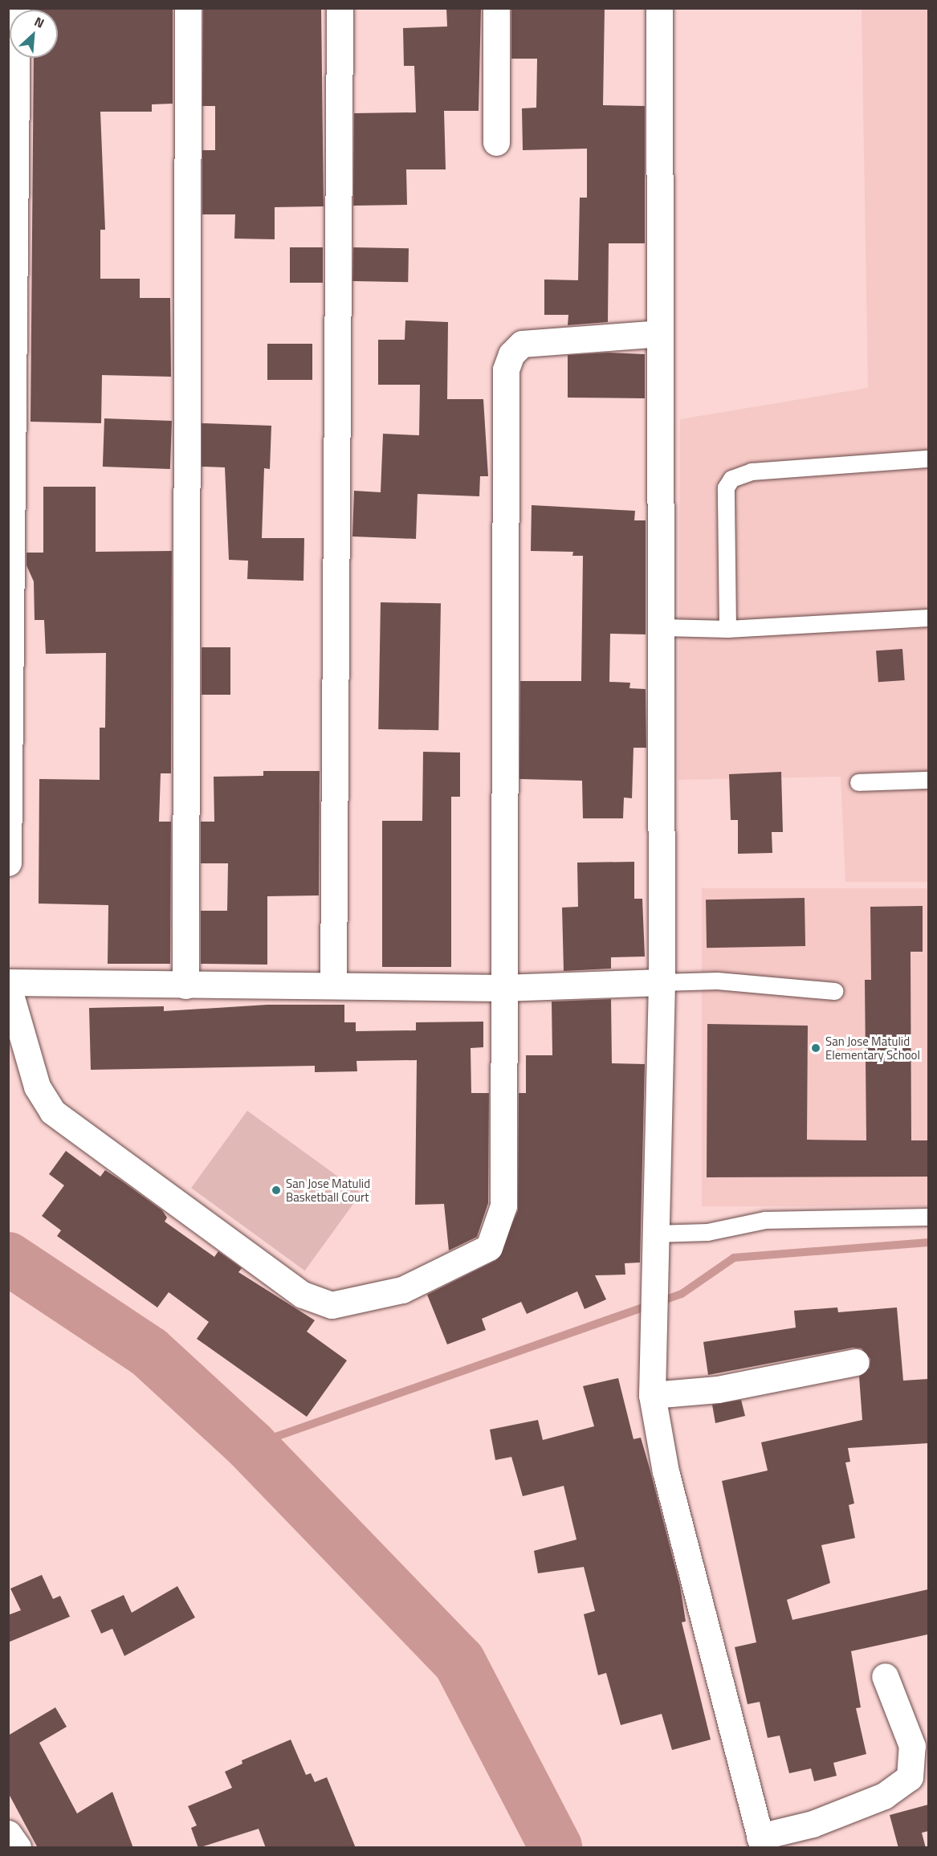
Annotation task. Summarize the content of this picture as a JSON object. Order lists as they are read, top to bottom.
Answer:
{
  "places": ["San Jose Matulid Elementary School", "San Jose Matulid Basketball Court"],
  "north": "top right"
}
